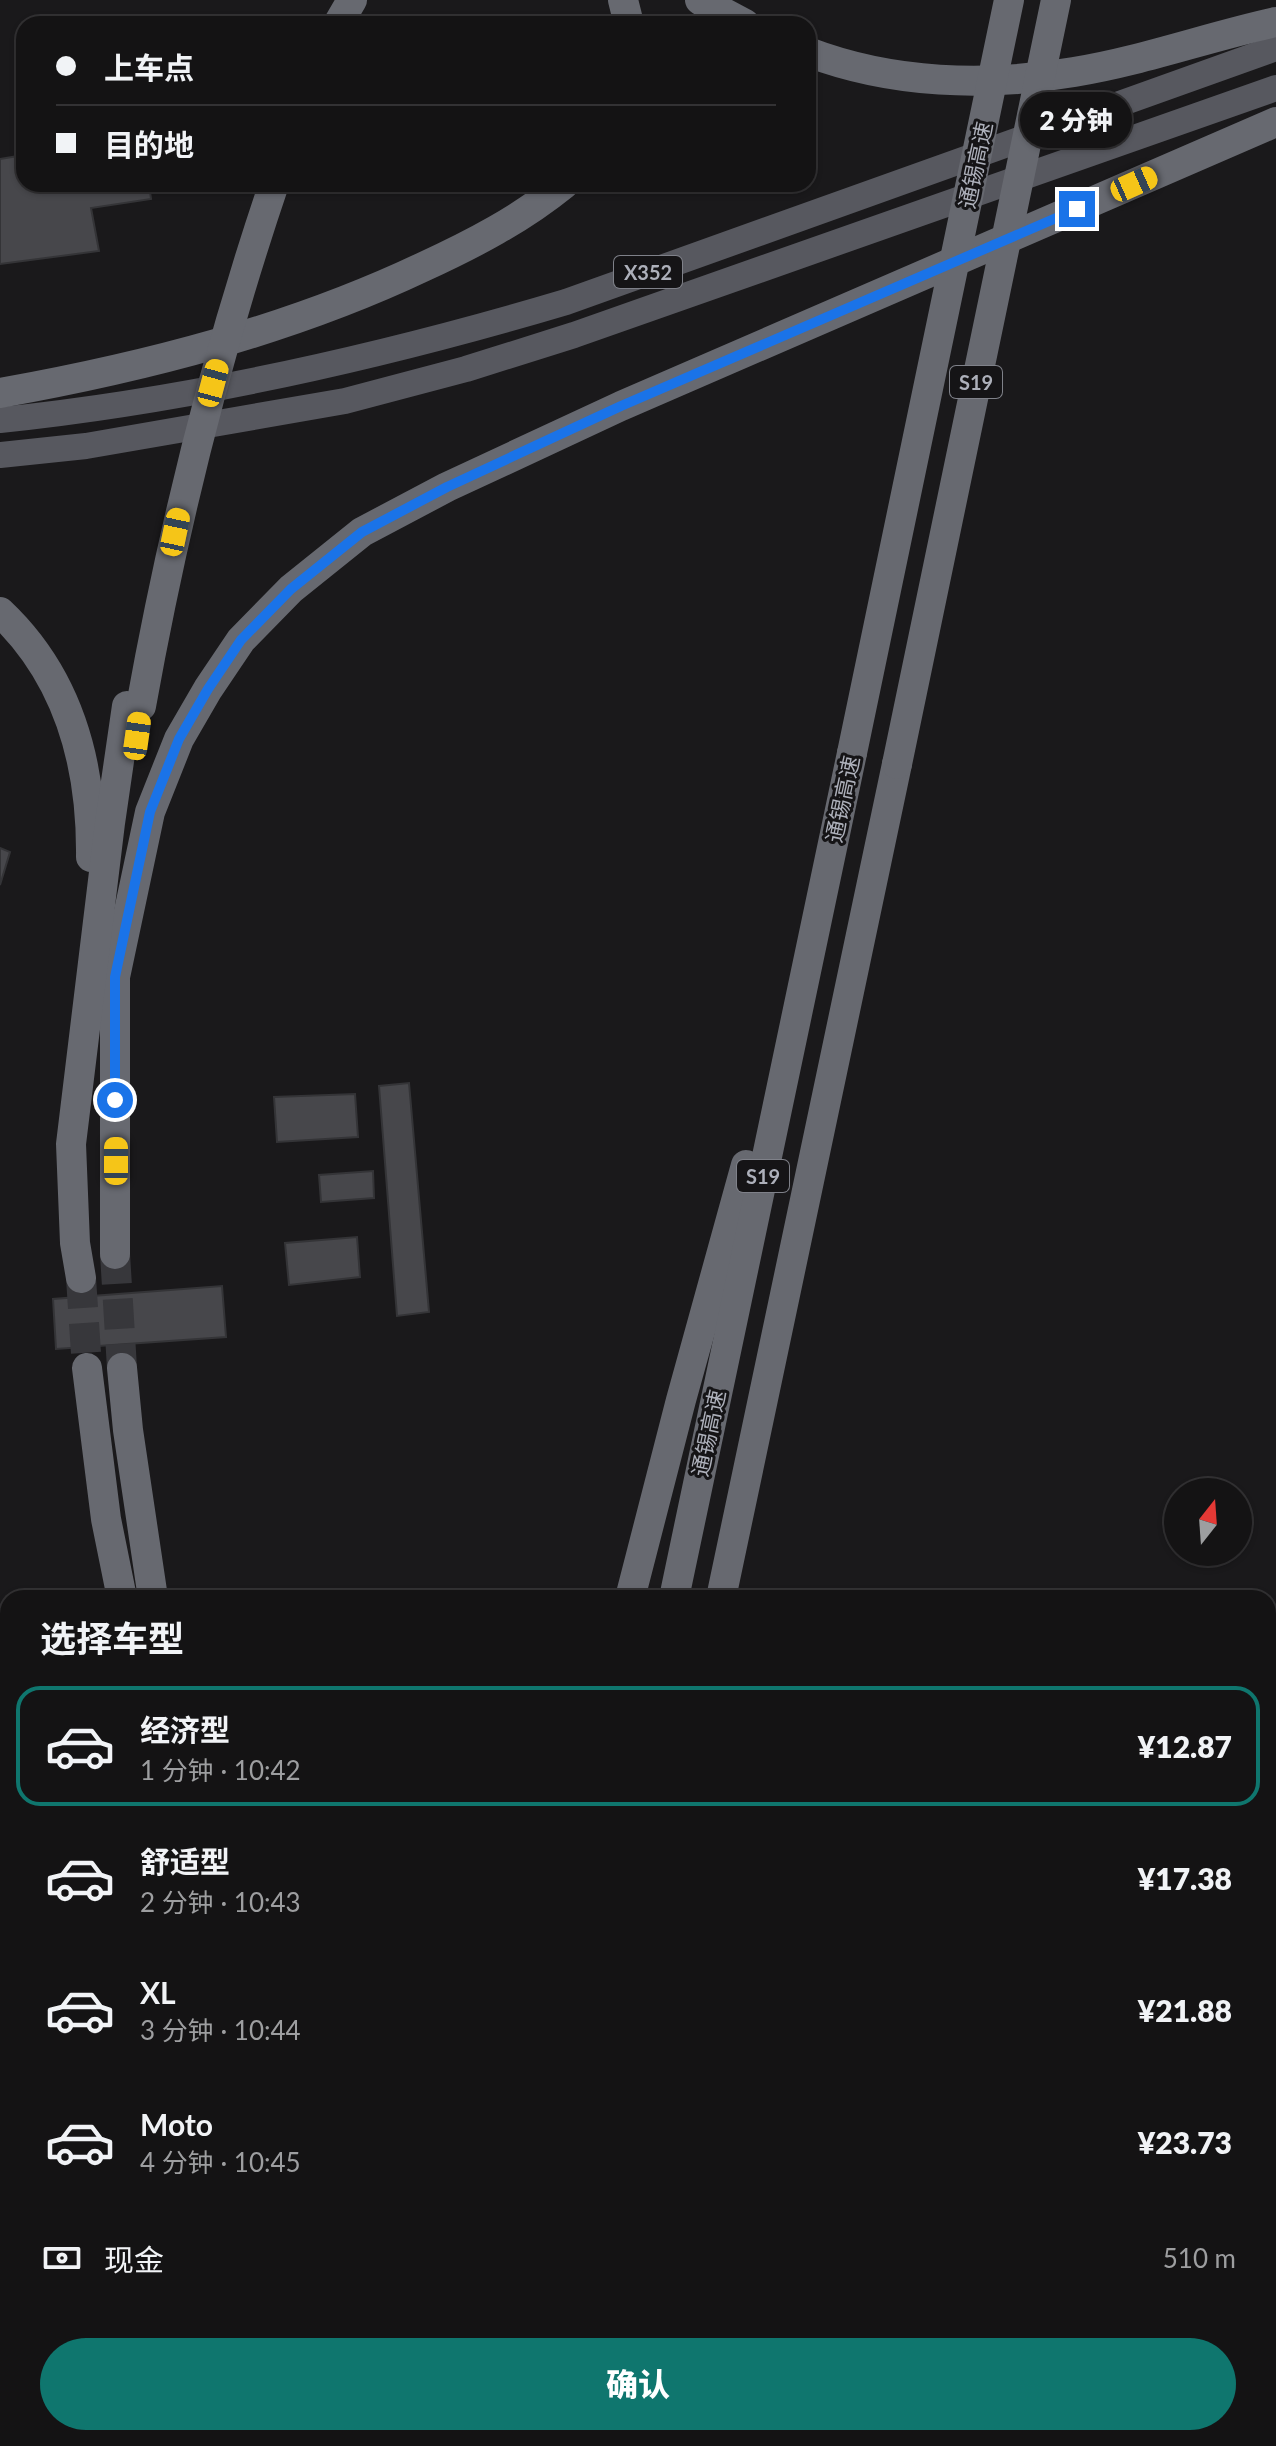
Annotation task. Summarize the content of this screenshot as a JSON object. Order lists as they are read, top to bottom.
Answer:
{
  "streets": {
    "highway": ["通锡高速", "S19"],
    "main road": ["X352"]
  },
  "north": "top",
  "page": {
    "banner": ["上车点", "目的地"],
    "bubble": "2 分钟",
    "heading": "选择车型",
    "list": [
      {
        "name": "经济型",
        "note": "1 分钟 · 10:42",
        "value": "¥12.87"
      },
      {
        "name": "舒适型",
        "note": "2 分钟 · 10:43",
        "value": "¥17.38"
      },
      {
        "name": "XL",
        "note": "3 分钟 · 10:44",
        "value": "¥21.88"
      },
      {
        "name": "Moto",
        "note": "4 分钟 · 10:45",
        "value": "¥23.73"
      }
    ],
    "pay": ["现金", "510 m"],
    "buttons": "确认"
  }
}
